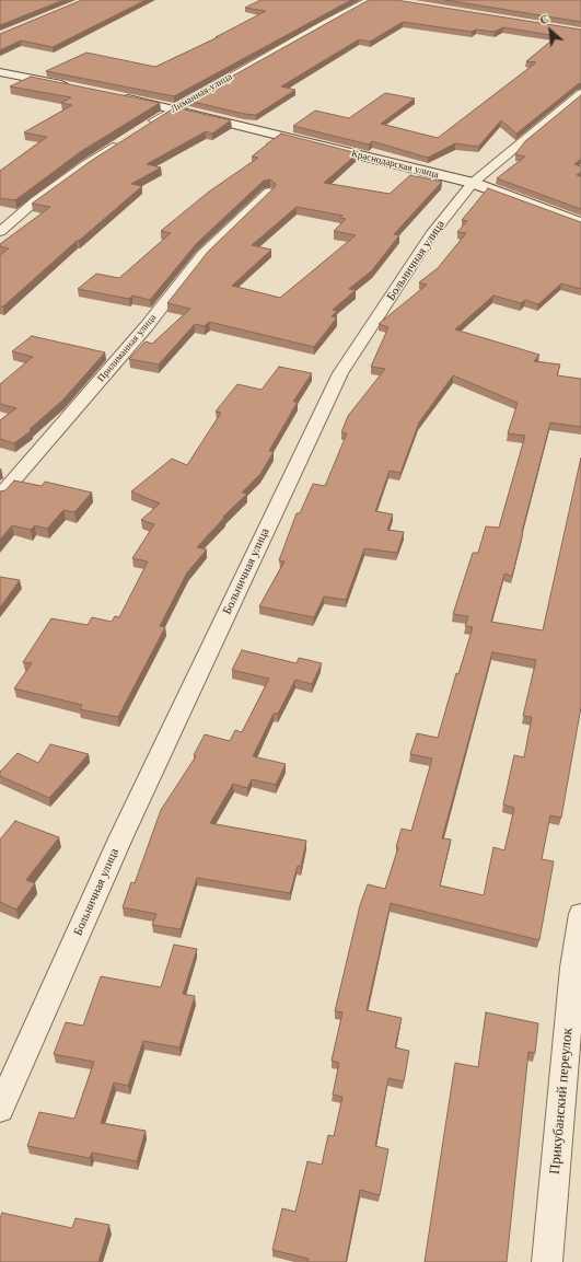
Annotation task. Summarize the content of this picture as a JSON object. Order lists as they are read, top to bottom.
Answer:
{
  "streets": {
    "street": [
      "Лиманная улица",
      "Краснодарская улица",
      "Больничная улица",
      "Прилиманная улица",
      "Прикубанский переулок"
    ]
  },
  "crossings": [
    ["Лиманная улица", "Краснодарская улица"],
    ["Краснодарская улица", "Больничная улица"]
  ],
  "north": "top left"
}
